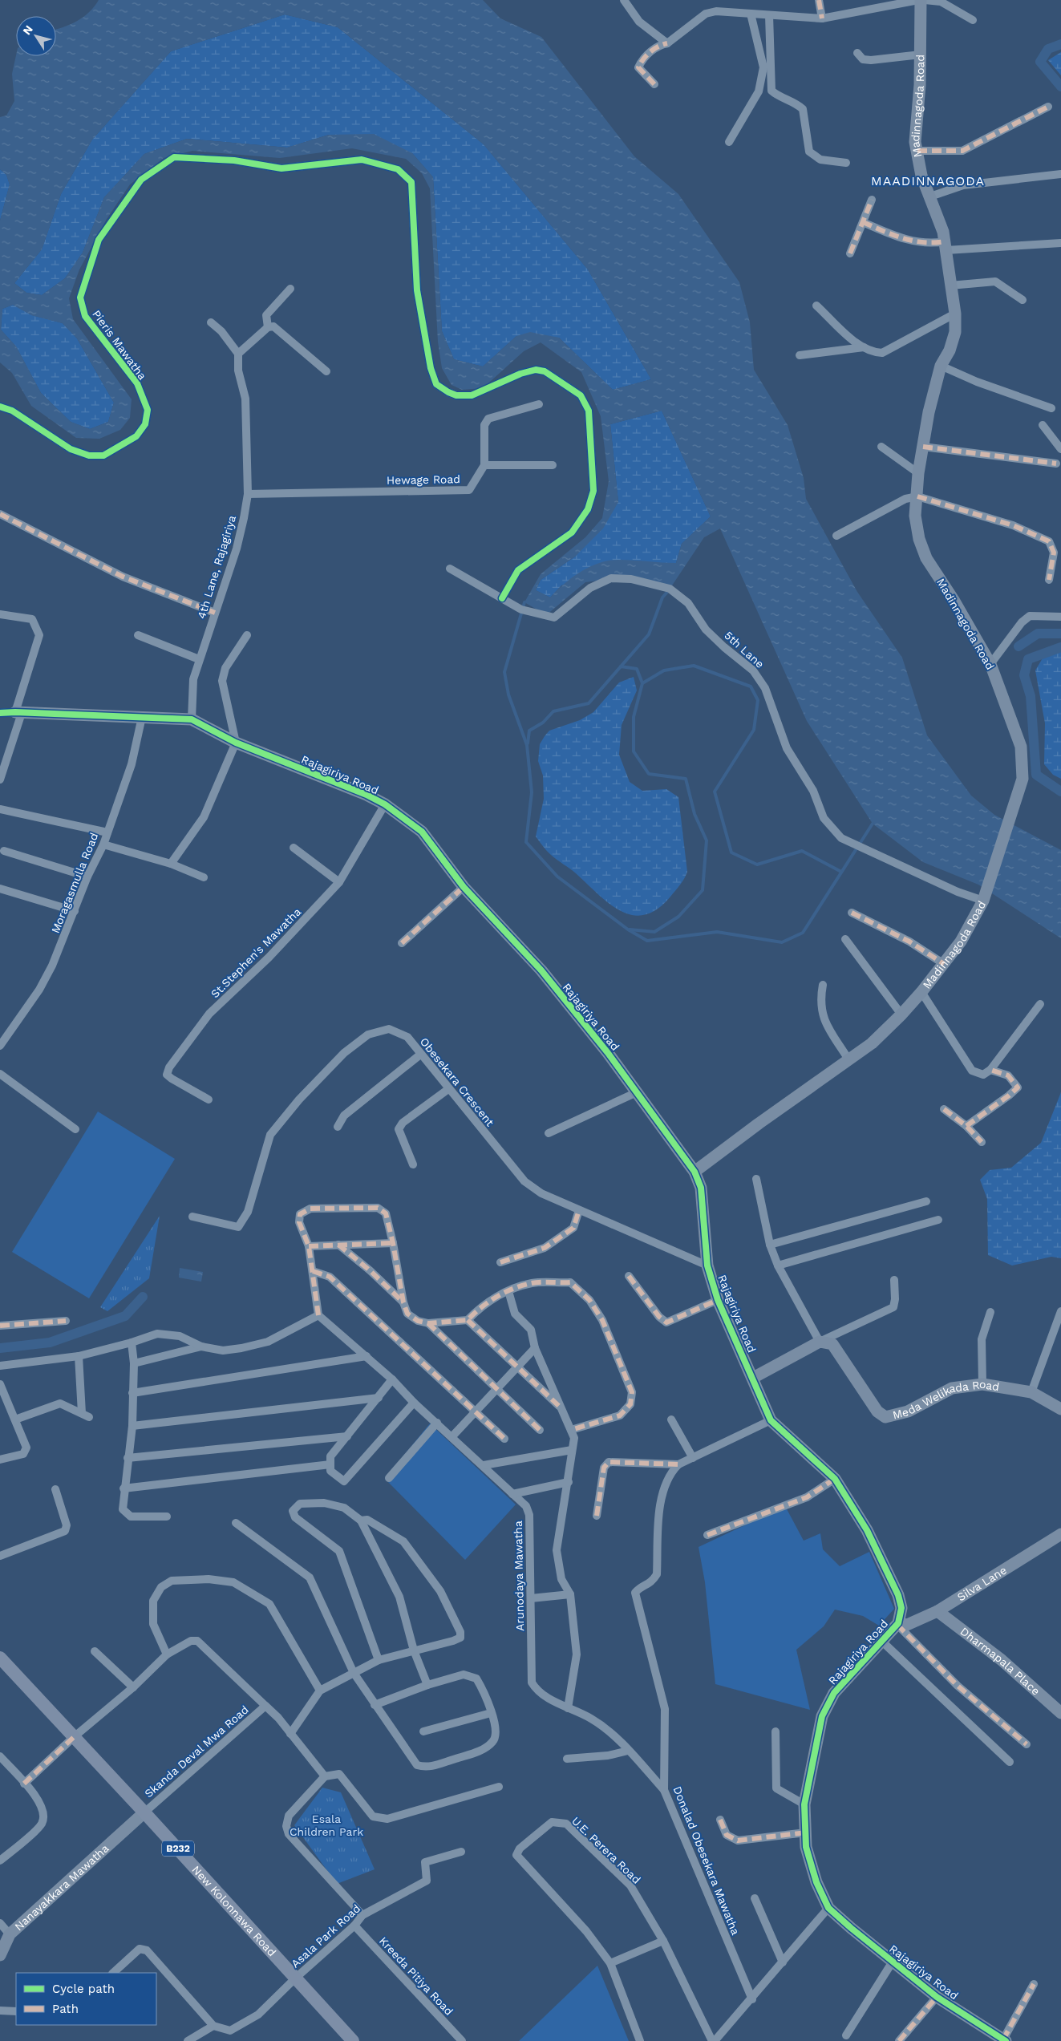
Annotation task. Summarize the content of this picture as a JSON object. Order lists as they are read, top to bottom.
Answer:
{
  "streets": {
    "main road": ["B232", "New Kolonnawa Road"],
    "street": [
      "Madinnagoda Road",
      "Pieris Mawatha",
      "Hewage Road",
      "4th Lane, Rajagiriya",
      "5th Lane",
      "Rajagiriya Road",
      "Moragasmulla Road",
      "St.Stephen's Mawatha",
      "Obesekara Crescent",
      "Meda Welikada Road",
      "Arunodaya Mawatha",
      "Silva Lane",
      "Dharmapala Place",
      "Skanda Deval Mwa Road",
      "U.E. Perera Road",
      "Donalad Obesekara Mawatha",
      "Nanayakkara Mawatha",
      "Asala Park Road",
      "Kreeda Pitiya Road"
    ]
  },
  "crossings": [
    ["Madinnagoda Road", "5th Lane"],
    ["Madinnagoda Road", "Rajagiriya Road"],
    ["Pieris Mawatha", "5th Lane"],
    ["Hewage Road", "4th Lane, Rajagiriya"],
    ["4th Lane, Rajagiriya", "Rajagiriya Road"],
    ["Rajagiriya Road", "Moragasmulla Road"],
    ["Rajagiriya Road", "St.Stephen's Mawatha"],
    ["Rajagiriya Road", "Obesekara Crescent"],
    ["Rajagiriya Road", "Silva Lane"],
    ["Arunodaya Mawatha", "Donalad Obesekara Mawatha"],
    ["Silva Lane", "Dharmapala Place"],
    ["Skanda Deval Mwa Road", "Nanayakkara Mawatha"],
    ["Skanda Deval Mwa Road", "New Kolonnawa Road"],
    ["Nanayakkara Mawatha", "New Kolonnawa Road"],
    ["New Kolonnawa Road", "Asala Park Road"],
    ["Asala Park Road", "Kreeda Pitiya Road"]
  ],
  "districts": ["MAADINNAGODA"],
  "parks": ["Esala Children Park"],
  "legend": ["Cycle path", "Path"],
  "north": "top left"
}
